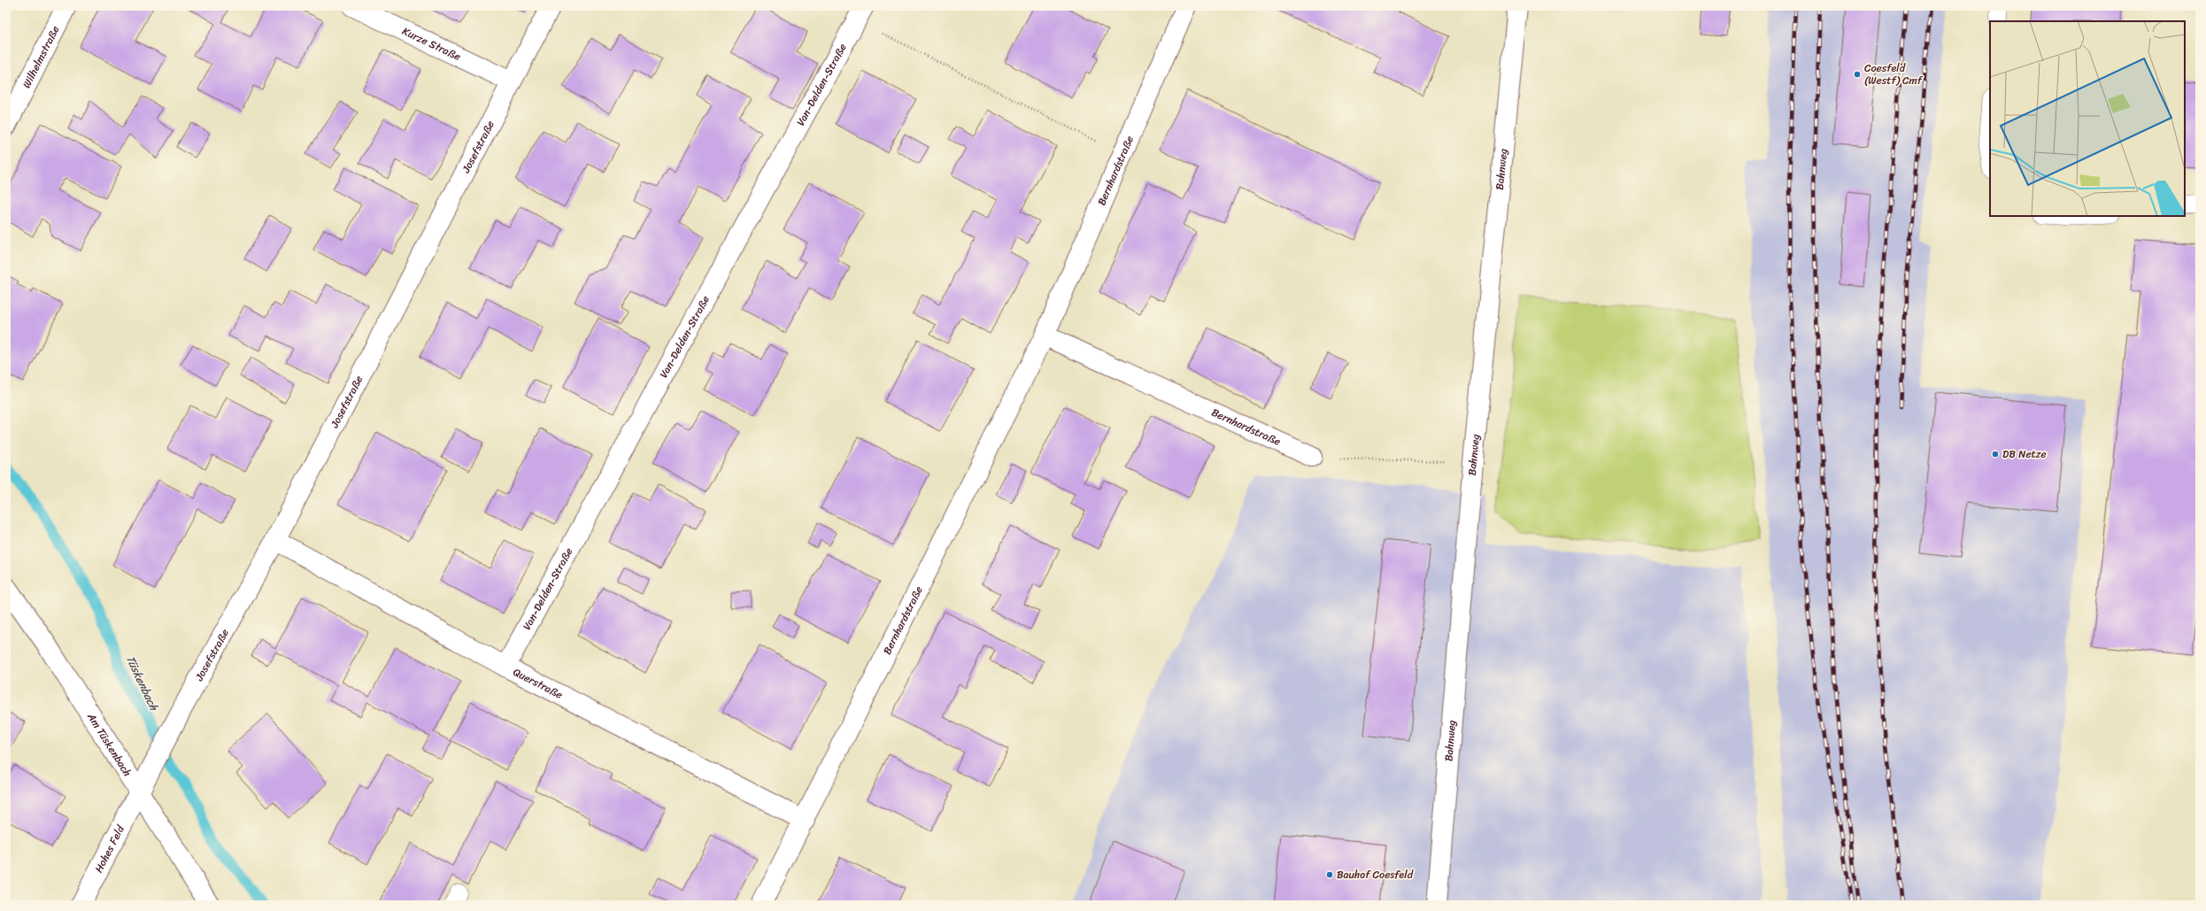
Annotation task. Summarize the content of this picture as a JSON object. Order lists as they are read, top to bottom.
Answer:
{
  "streets": {
    "street": [
      "Kurze Straße",
      "Wilhelmstraße",
      "Van-Delden-Straße",
      "Josefstraße",
      "Bahnweg",
      "Bernhardstraße",
      "Querstraße",
      "Am Tüskenbach",
      "Hohes Feld"
    ]
  },
  "crossings": [
    ["Kurze Straße", "Josefstraße"],
    ["Van-Delden-Straße", "Querstraße"],
    ["Josefstraße", "Querstraße"],
    ["Josefstraße", "Am Tüskenbach"],
    ["Josefstraße", "Hohes Feld"],
    ["Bernhardstraße", "Querstraße"],
    ["Am Tüskenbach", "Hohes Feld"]
  ],
  "water": ["Tüskenbach"],
  "places": ["Coesfeld (Westf) Cmf", "DB Netze", "Bauhof Coesfeld"]
}
